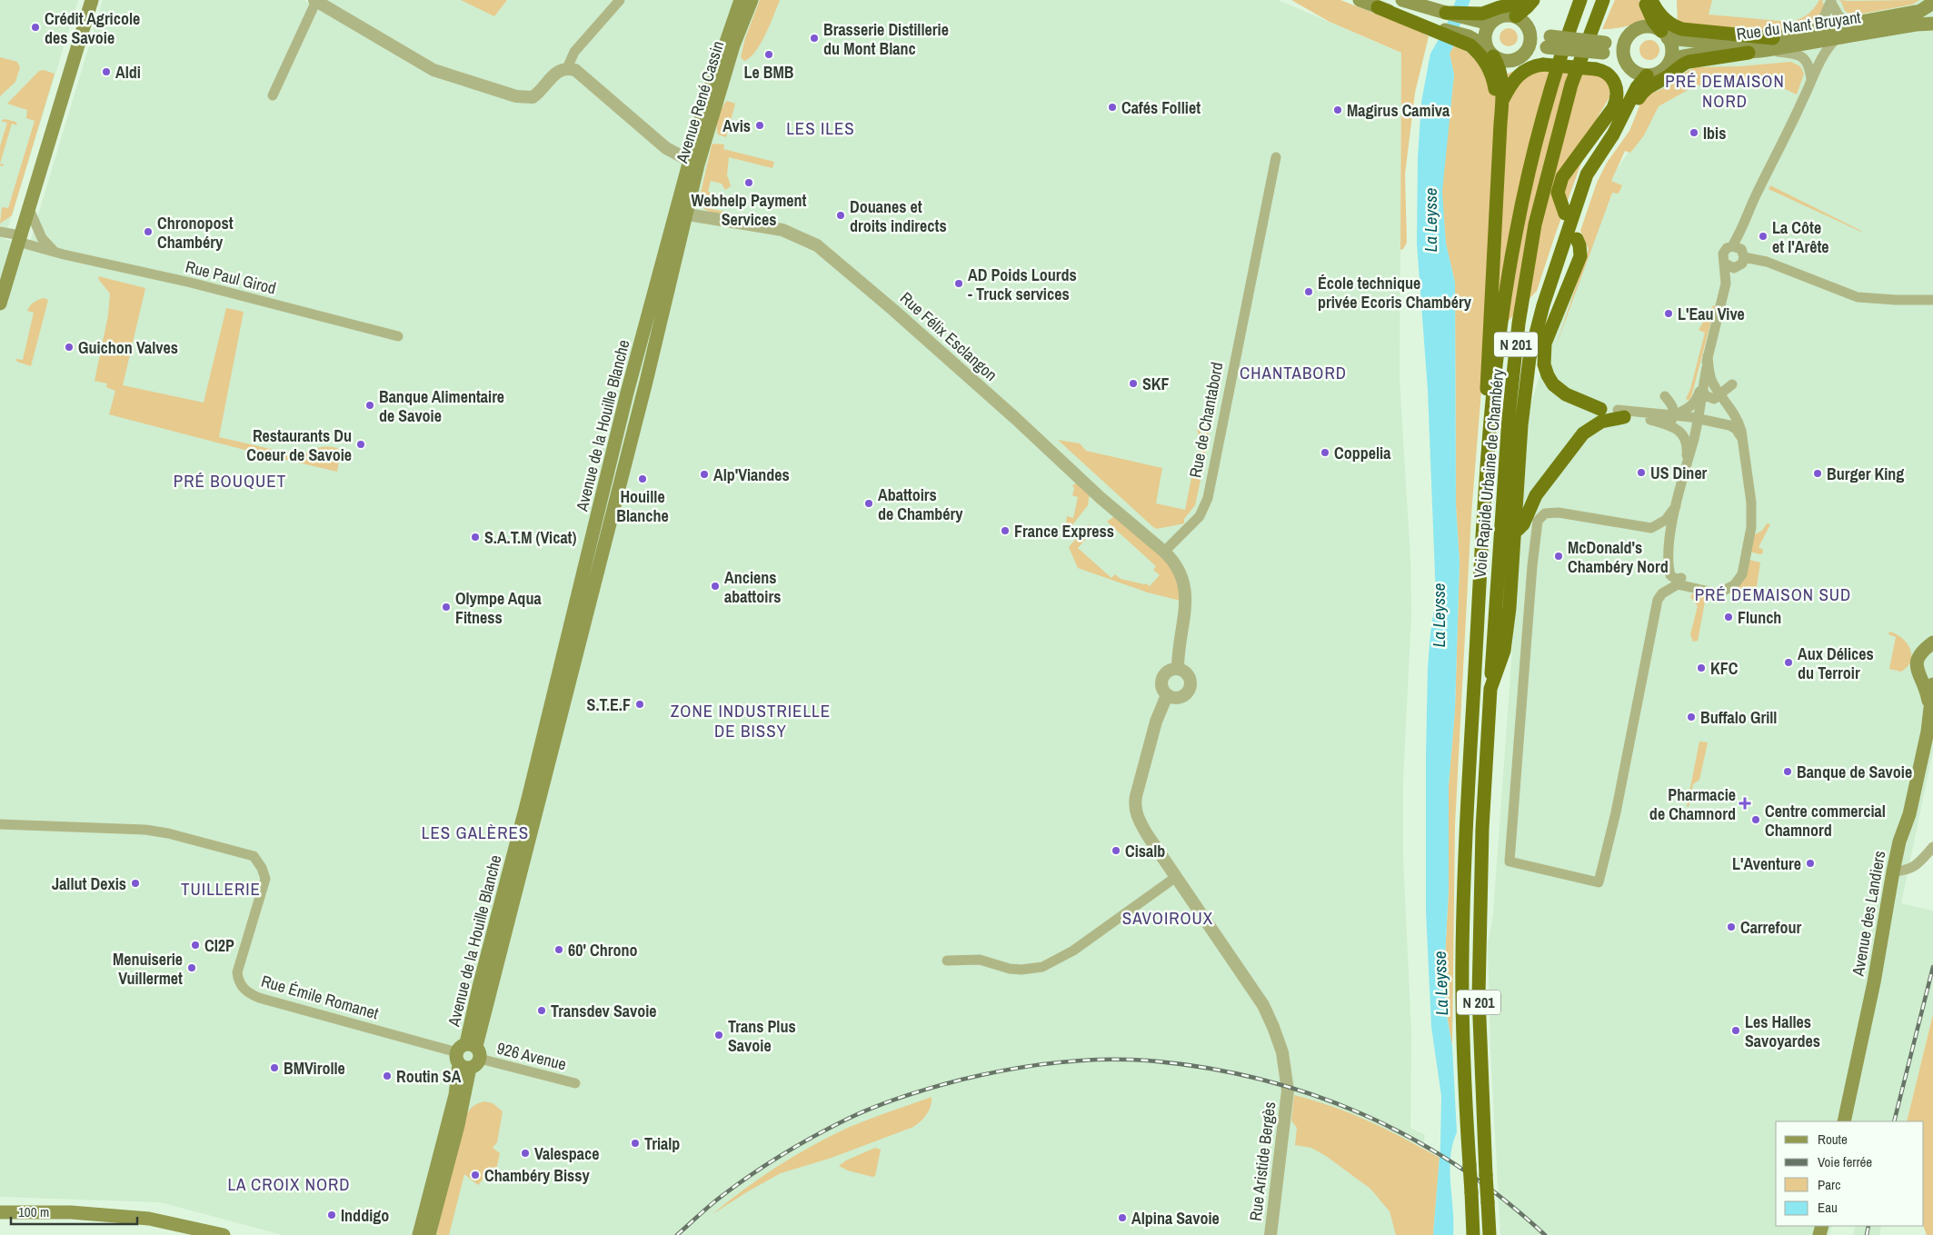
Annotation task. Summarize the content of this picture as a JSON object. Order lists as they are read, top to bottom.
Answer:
{
  "streets": {
    "highway": ["N 201", "Voie Rapide Urbaine de Chambéry"],
    "main road": [
      "Rue du Nant Bruyant",
      "Avenue René Cassin",
      "Avenue de la Houille Blanche",
      "Avenue des Landiers"
    ],
    "street": [
      "Rue Paul Girod",
      "Rue Félix Esclangon",
      "Rue de Chantabord",
      "Rue Émile Romanet",
      "926 Avenue",
      "Rue Aristide Bergès"
    ]
  },
  "crossings": [
    ["Avenue René Cassin", "Rue Félix Esclangon"],
    ["Avenue René Cassin", "Avenue de la Houille Blanche"],
    ["Rue Félix Esclangon", "Rue de Chantabord"],
    ["Rue Félix Esclangon", "Avenue de la Houille Blanche"],
    ["N 201", "Voie Rapide Urbaine de Chambéry"],
    ["Avenue de la Houille Blanche", "Rue Émile Romanet"],
    ["Avenue de la Houille Blanche", "926 Avenue"],
    ["Rue Émile Romanet", "926 Avenue"]
  ],
  "districts": [
    "PRÉ DEMAISON NORD",
    "LES ILES",
    "CHANTABORD",
    "PRÉ BOUQUET",
    "PRÉ DEMAISON SUD",
    "ZONE INDUSTRIELLE DE BISSY",
    "LES GALÈRES",
    "TUILLERIE",
    "SAVOIROUX",
    "LA CROIX NORD"
  ],
  "water": ["La Leysse"],
  "places": {
    "other": [
      "Crédit Agricole des Savoie",
      "Brasserie Distillerie du Mont Blanc",
      "Le BMB",
      "Aldi",
      "Cafés Folliet",
      "Magirus Camiva",
      "Avis",
      "Ibis",
      "Webhelp Payment Services",
      "Douanes et droits indirects",
      "Chronopost Chambéry",
      "La Côte et l'Arête",
      "AD Poids Lourds - Truck services",
      "École technique privée Ecoris Chambéry",
      "L'Eau Vive",
      "Guichon Valves",
      "SKF",
      "Banque Alimentaire de Savoie",
      "Restaurants Du Coeur de Savoie",
      "Coppelia",
      "US Diner",
      "Burger King",
      "Alp'Viandes",
      "Houille Blanche",
      "Abattoirs de Chambéry",
      "France Express",
      "S.A.T.M (Vicat)",
      "McDonald's Chambéry Nord",
      "Anciens abattoirs",
      "Olympe Aqua Fitness",
      "Flunch",
      "Aux Délices du Terroir",
      "KFC",
      "S.T.E.F",
      "Buffalo Grill",
      "Banque de Savoie",
      "Centre commercial Chamnord",
      "Cisalb",
      "L'Aventure",
      "Jallut Dexis",
      "Carrefour",
      "CI2P",
      "60' Chrono",
      "Menuiserie Vuillermet",
      "Transdev Savoie",
      "Les Halles Savoyardes",
      "Trans Plus Savoie",
      "BMVirolle",
      "Routin SA",
      "Trialp",
      "Valespace",
      "Chambéry Bissy",
      "Inddigo",
      "Alpina Savoie"
    ],
    "health": ["Pharmacie de Chamnord"]
  },
  "legend": [
    "Route",
    "Voie ferrée",
    "Parc",
    "Eau"
  ],
  "scale_bar": "100 m"
}
